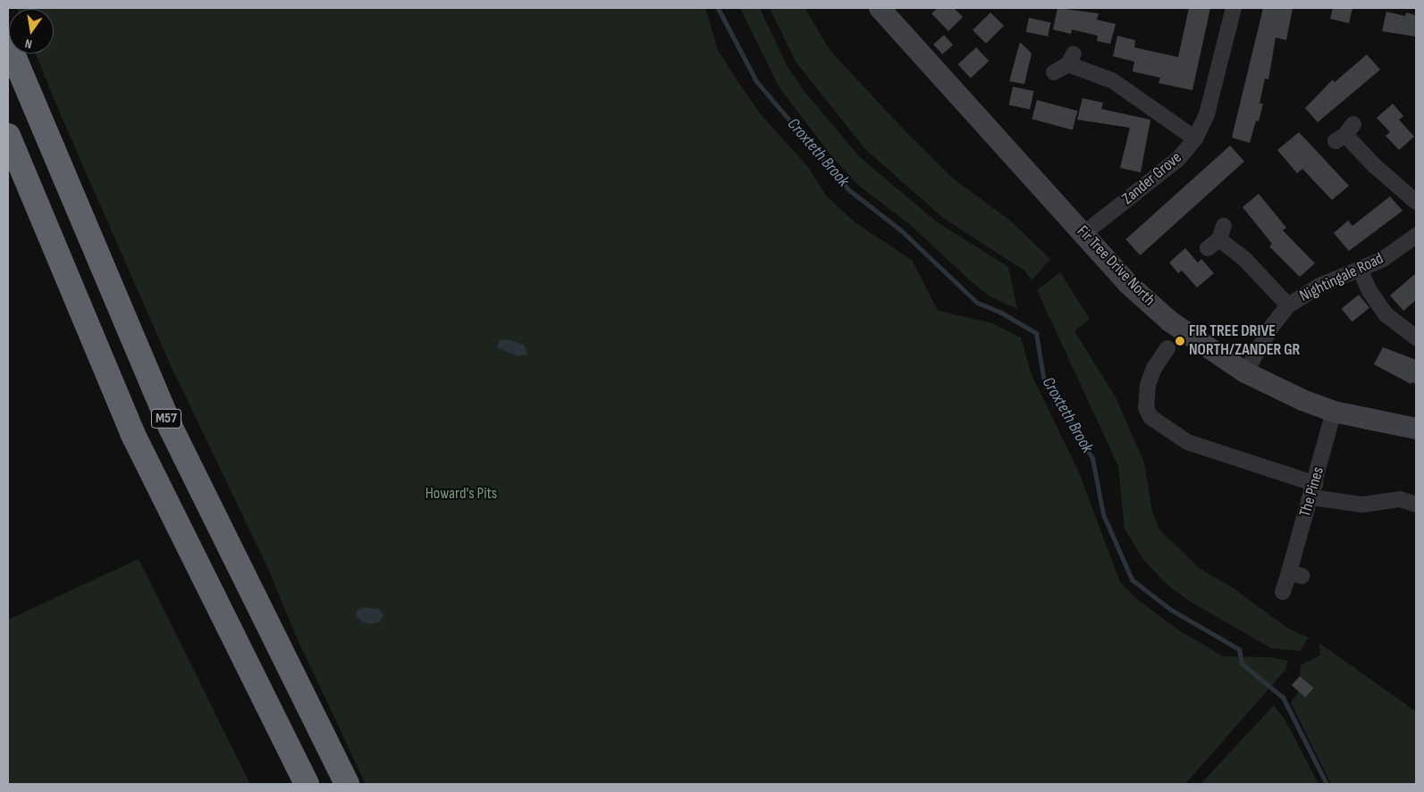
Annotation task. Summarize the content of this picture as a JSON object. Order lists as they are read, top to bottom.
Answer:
{
  "streets": {
    "highway": ["M57"],
    "street": [
      "Zander Grove",
      "Fir Tree Drive North",
      "Nightingale Road",
      "The Pines"
    ]
  },
  "crossings": [
    ["Zander Grove", "Fir Tree Drive North"],
    ["Fir Tree Drive North", "Nightingale Road"],
    ["Fir Tree Drive North", "The Pines"]
  ],
  "water": ["Croxteth Brook"],
  "parks": ["Howard's Pits"],
  "places": ["FIR TREE DRIVE NORTH/ZANDER GR"],
  "north": "bottom"
}
